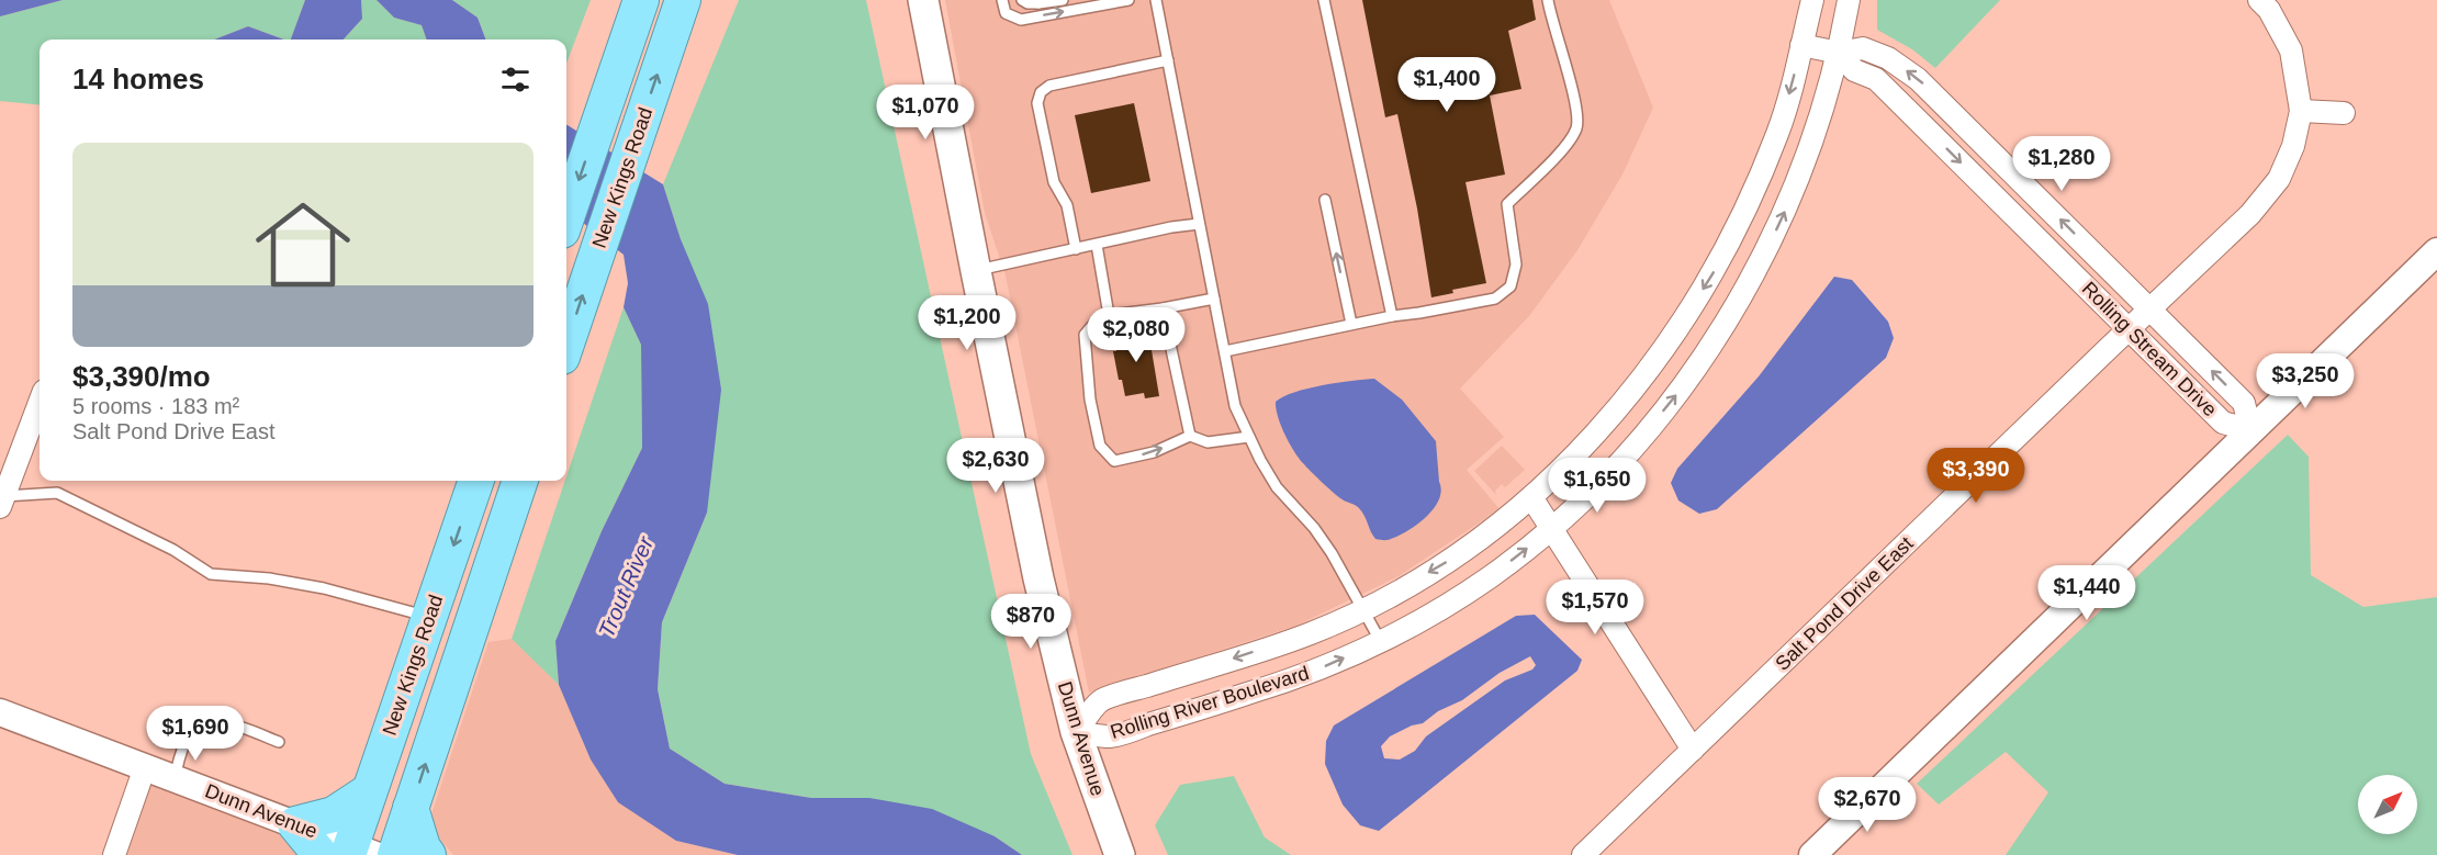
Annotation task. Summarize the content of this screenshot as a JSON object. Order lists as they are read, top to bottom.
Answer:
{
  "streets": {
    "highway": ["New Kings Road"],
    "main road": ["Dunn Avenue"],
    "street": ["Rolling Stream Drive", "Salt Pond Drive East", "Rolling River Boulevard"]
  },
  "crossings": [
    ["Rolling Stream Drive", "Salt Pond Drive East"],
    ["Rolling Stream Drive", "Rolling River Boulevard"],
    ["Rolling River Boulevard", "Dunn Avenue"]
  ],
  "water": ["Trout River"],
  "north": "top right",
  "page": {
    "heading": "14 homes",
    "price": [
      "$1,400",
      "$1,070",
      "$1,280",
      "$1,200",
      "$2,080",
      "$3,250",
      "$2,630",
      "$3,390",
      "$1,650",
      "$1,440",
      "$1,570",
      "$870",
      "$1,690",
      "$2,670"
    ],
    "list": [
      {
        "name": "$3,390/mo",
        "note": "5 rooms · 183 m² · Salt Pond Drive East"
      }
    ]
  }
}
